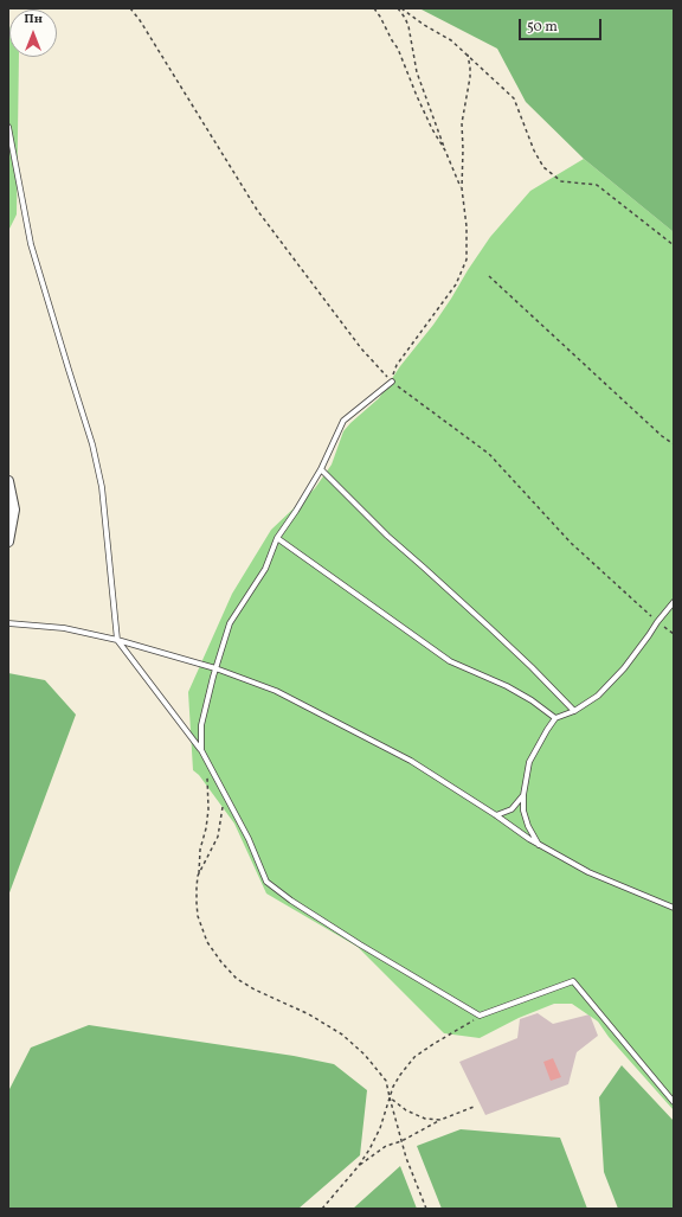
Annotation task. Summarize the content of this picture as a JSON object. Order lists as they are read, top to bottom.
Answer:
{
  "scale_bar": "50 m",
  "north": "top"
}
